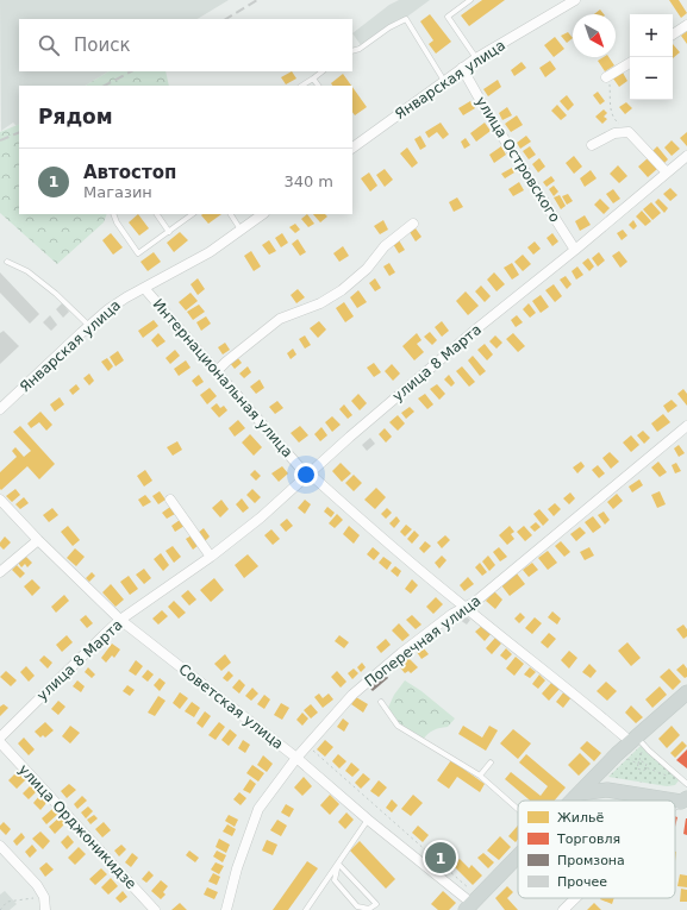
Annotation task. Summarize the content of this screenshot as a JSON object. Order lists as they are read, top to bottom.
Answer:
{
  "streets": {
    "street": [
      "Январская улица",
      "улица Островского",
      "улица 8 Марта",
      "Интернациональная улица",
      "Поперечная улица",
      "Советская улица",
      "улица Орджоникидзе"
    ]
  },
  "crossings": [
    ["Январская улица", "улица Островского"],
    ["Январская улица", "Интернациональная улица"],
    ["улица Островского", "улица 8 Марта"],
    ["улица 8 Марта", "Интернациональная улица"],
    ["улица 8 Марта", "Советская улица"],
    ["Интернациональная улица", "Поперечная улица"],
    ["Поперечная улица", "Советская улица"]
  ],
  "legend": [
    "Жильё",
    "Торговля",
    "Промзона",
    "Прочее"
  ],
  "north": "bottom right",
  "page": {
    "map_buttons": ["+", "−"],
    "search": "Поиск",
    "heading": "Рядом",
    "list": [
      {
        "mark": "1",
        "name": "Автостоп",
        "note": "Магазин",
        "value": "340 m"
      }
    ],
    "pins": "1"
  }
}
